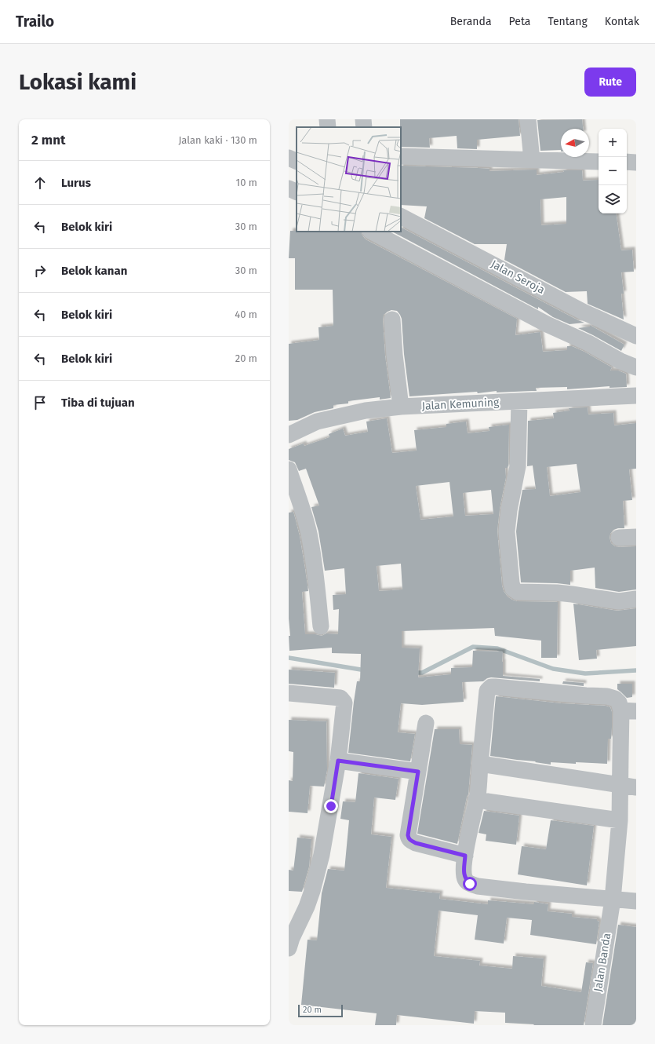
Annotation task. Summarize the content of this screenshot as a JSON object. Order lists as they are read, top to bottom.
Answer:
{
  "streets": {
    "street": ["Jalan Seroja", "Jalan Kemuning", "Jalan Banda"]
  },
  "scale_bar": "20 m",
  "north": "left",
  "page": {
    "header": "Trailo",
    "nav": [
      "Beranda",
      "Peta",
      "Tentang",
      "Kontak"
    ],
    "buttons": "Rute",
    "title": "Lokasi kami",
    "heading": ["2 mnt", "Jalan kaki · 130 m"],
    "map_buttons": ["+", "−"],
    "list": [
      ["Lurus", "10 m"],
      ["Belok kiri", "30 m"],
      ["Belok kanan", "30 m"],
      ["Belok kiri", "40 m"],
      ["Belok kiri", "20 m"],
      "Tiba di tujuan"
    ],
    "scale": "20 m"
  }
}
